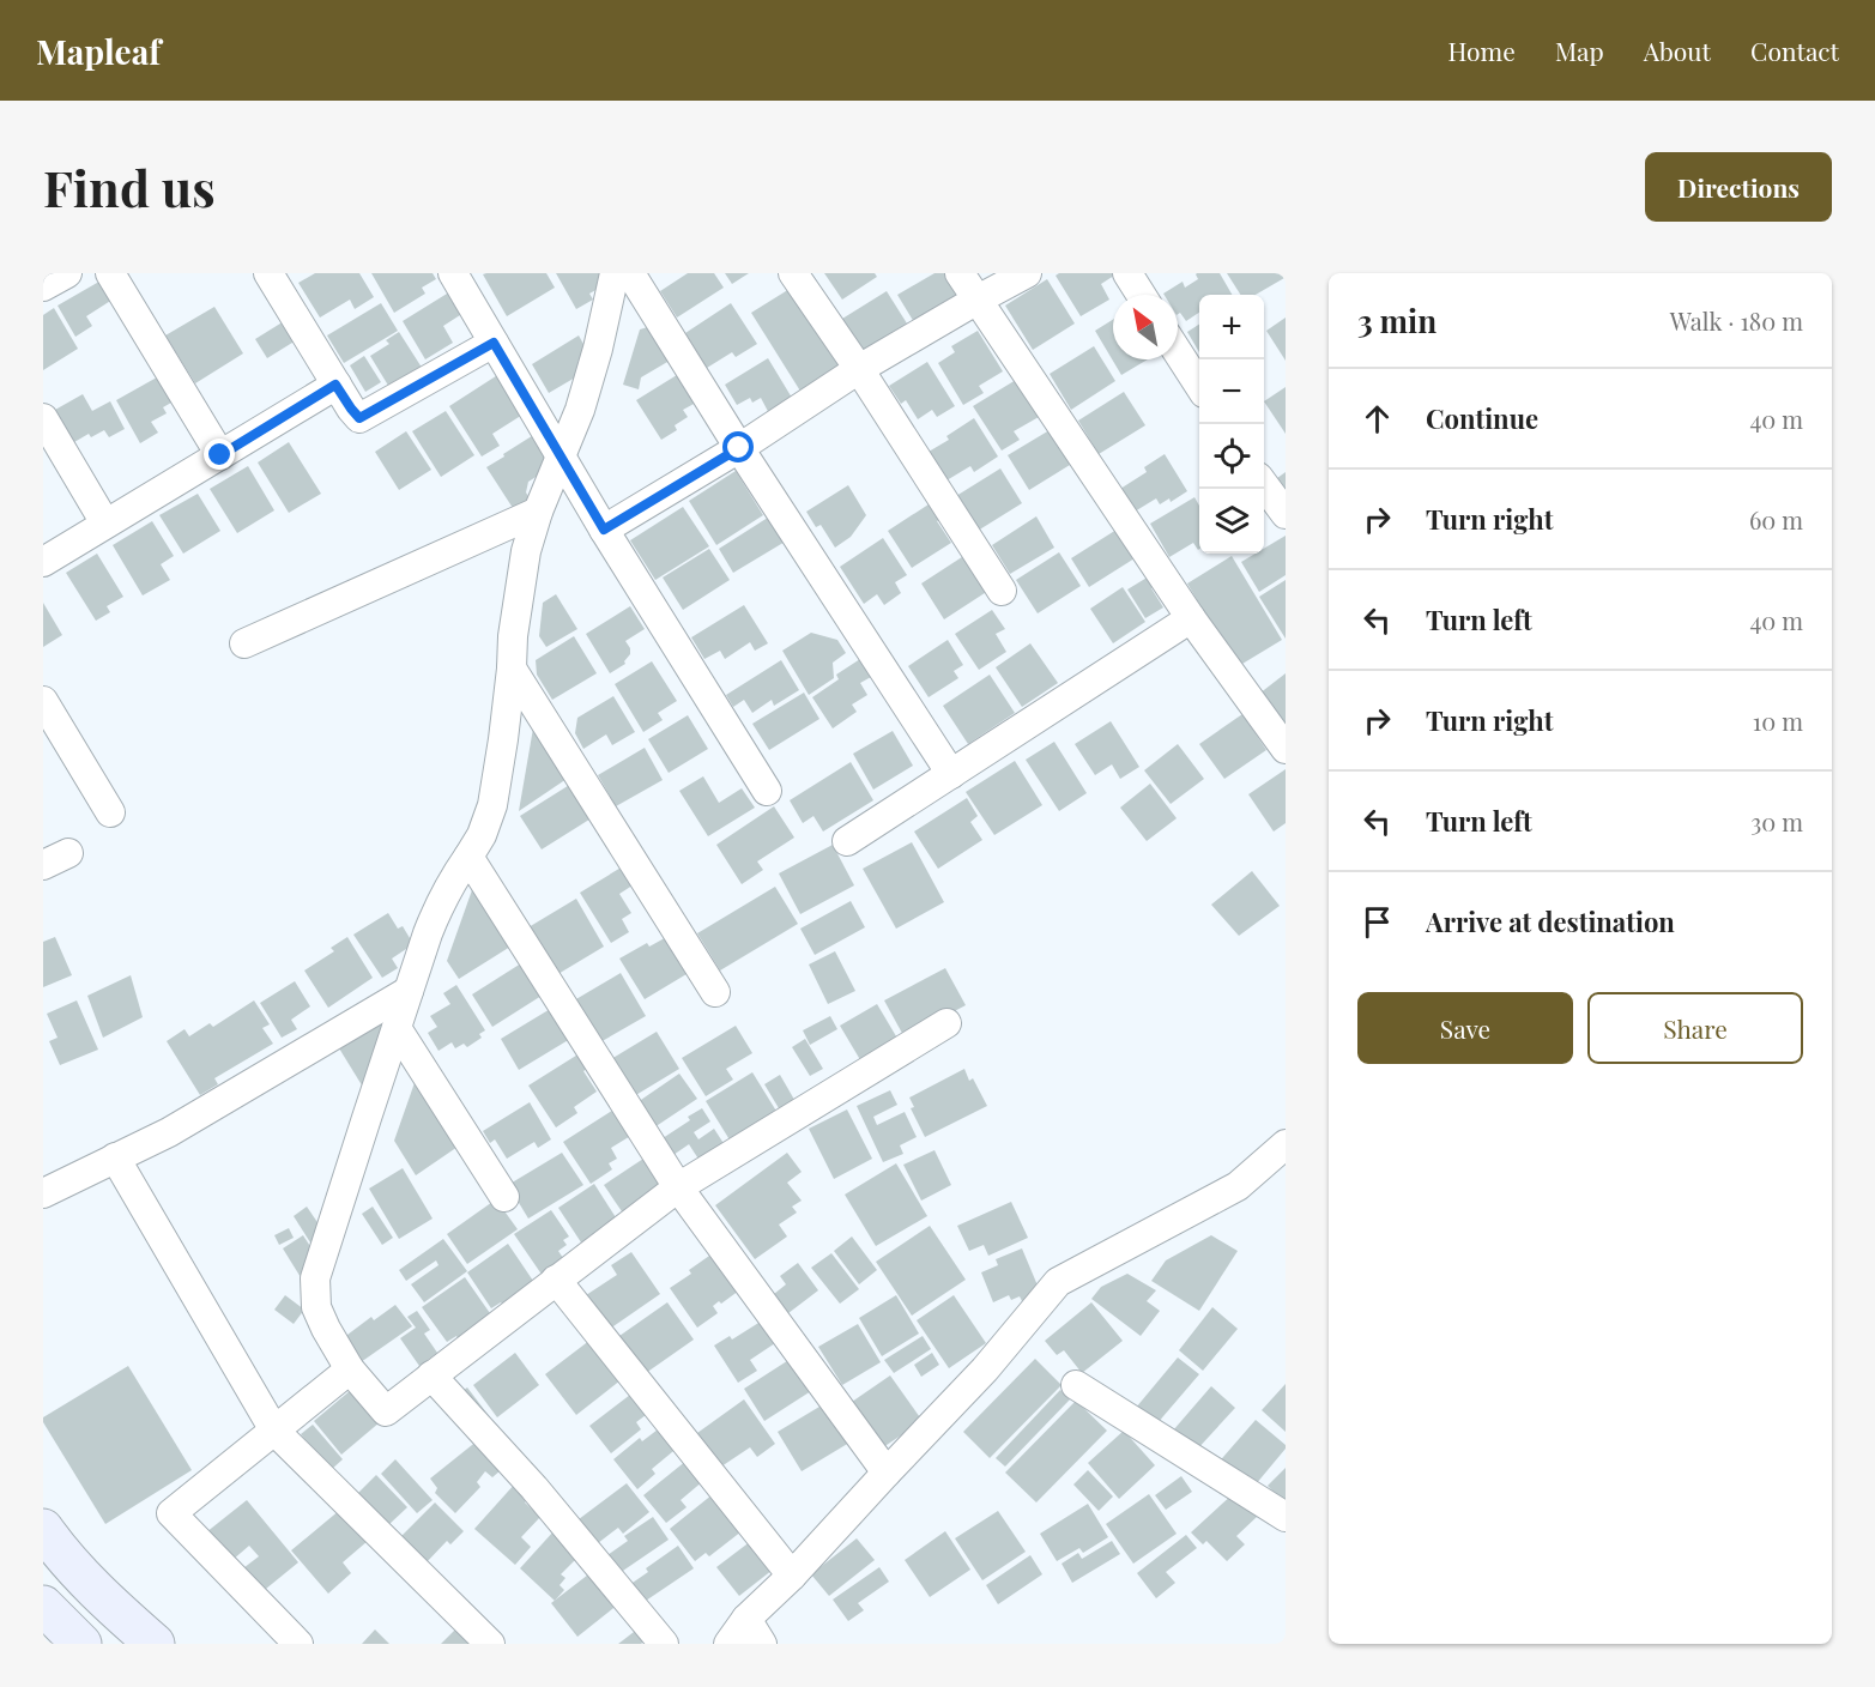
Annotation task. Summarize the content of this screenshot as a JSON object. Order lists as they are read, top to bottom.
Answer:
{
  "north": "top left",
  "page": {
    "header": "Mapleaf",
    "nav": [
      "Home",
      "Map",
      "About",
      "Contact"
    ],
    "buttons": [
      "Directions",
      ["Save", "Share"]
    ],
    "title": "Find us",
    "heading": ["3 min", "Walk · 180 m"],
    "map_buttons": ["+", "−"],
    "list": [
      ["Continue", "40 m"],
      ["Turn right", "60 m"],
      ["Turn left", "40 m"],
      ["Turn right", "10 m"],
      ["Turn left", "30 m"],
      "Arrive at destination"
    ]
  }
}
